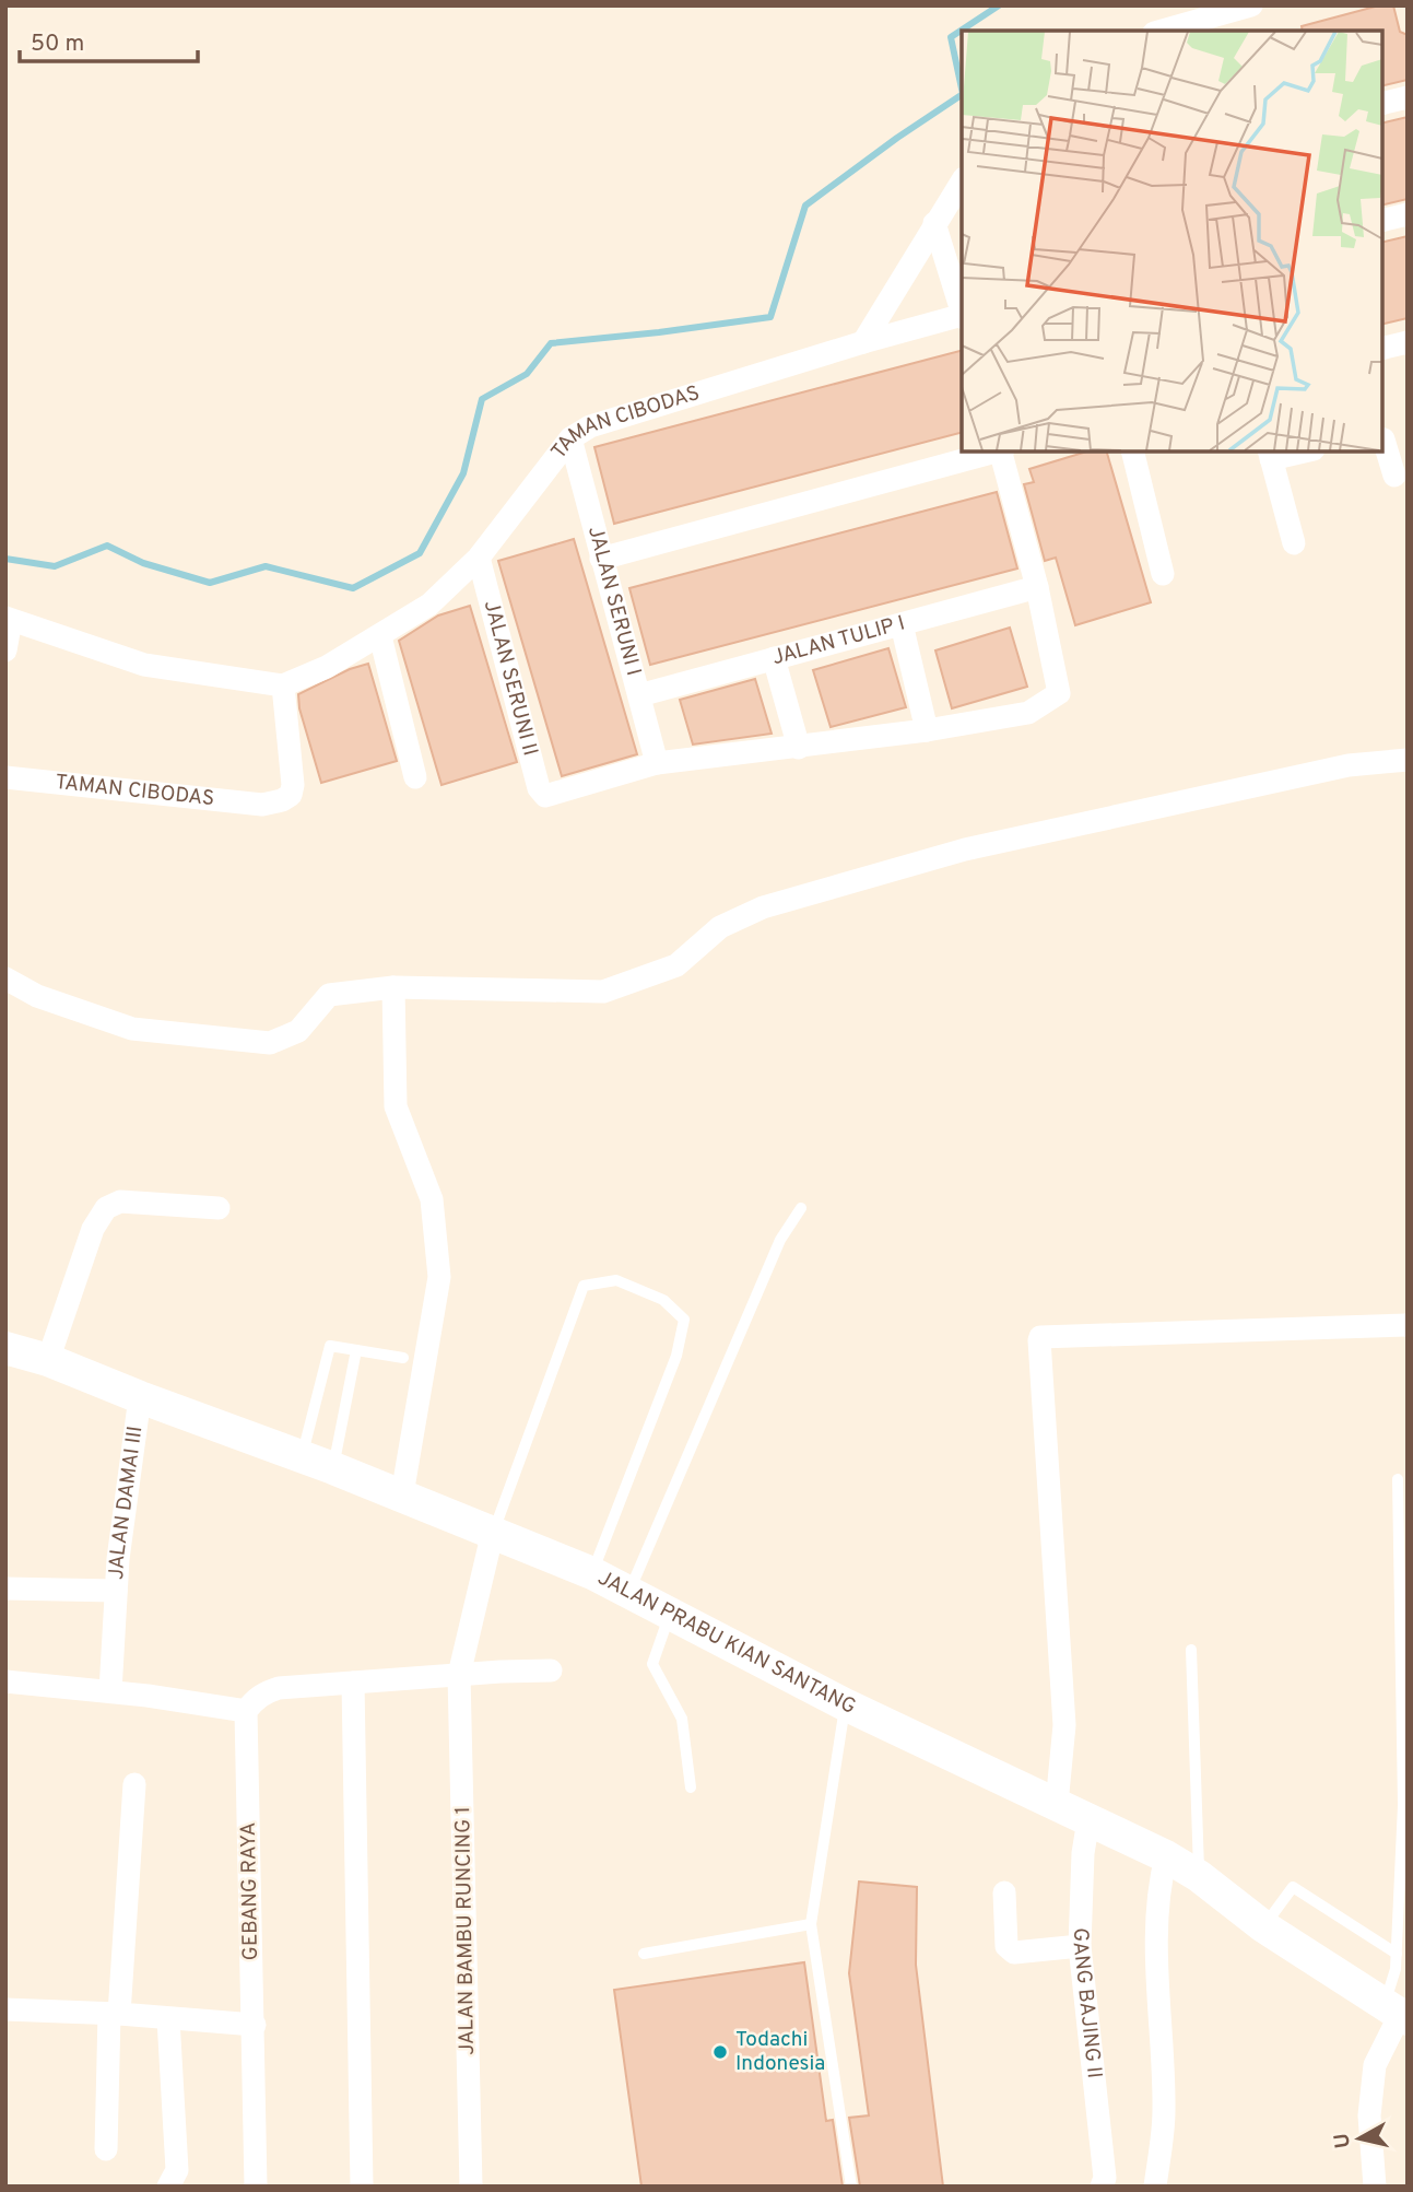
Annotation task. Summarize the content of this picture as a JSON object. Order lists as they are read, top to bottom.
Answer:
{
  "streets": {
    "main road": ["JALAN PRABU KIAN SANTANG"],
    "street": [
      "TAMAN CIBODAS",
      "JALAN SERUNI I",
      "JALAN TULIP I",
      "JALAN SERUNI II",
      "JALAN DAMAI III",
      "GEBANG RAYA",
      "JALAN BAMBU RUNCING 1",
      "GANG BAJING II"
    ]
  },
  "crossings": [
    ["TAMAN CIBODAS", "JALAN SERUNI I"],
    ["TAMAN CIBODAS", "JALAN SERUNI II"],
    ["JALAN SERUNI I", "JALAN TULIP I"],
    ["JALAN SERUNI I", "JALAN SERUNI II"],
    ["JALAN DAMAI III", "JALAN PRABU KIAN SANTANG"],
    ["JALAN PRABU KIAN SANTANG", "GANG BAJING II"]
  ],
  "places": ["Todachi Indonesia"],
  "scale_bar": "50 m",
  "north": "left"
}
